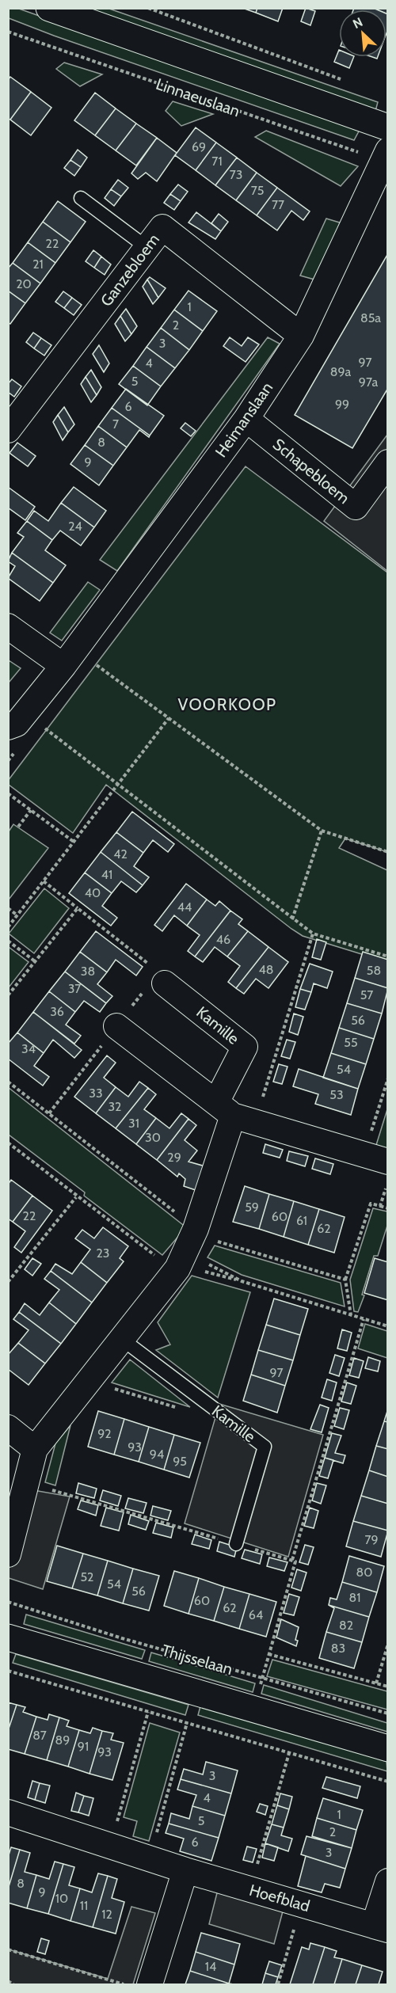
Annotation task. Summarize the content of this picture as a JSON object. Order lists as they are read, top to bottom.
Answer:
{
  "streets": {
    "street": [
      "Ganzebloem",
      "Heimanslaan",
      "Schapebloem",
      "Kamille",
      "Thijsselaan",
      "Hoefblad"
    ],
    "path": ["Linnaeuslaan"]
  },
  "crossings": [
    ["Linnaeuslaan", "Heimanslaan"],
    ["Ganzebloem", "Heimanslaan"],
    ["Heimanslaan", "Schapebloem"]
  ],
  "districts": ["VOORKOOP"],
  "house_numbers": [
    "69",
    "71",
    "73",
    "75",
    "77",
    "22",
    "21",
    "20",
    "1",
    "85a",
    "2",
    "3",
    "97",
    "4",
    "89a",
    "5",
    "97a",
    "99",
    "6",
    "7",
    "8",
    "9",
    "24",
    "42",
    "41",
    "40",
    "44",
    "46",
    "48",
    "58",
    "38",
    "37",
    "57",
    "36",
    "56",
    "55",
    "34",
    "54",
    "33",
    "53",
    "32",
    "31",
    "30",
    "29",
    "59",
    "22",
    "60",
    "61",
    "62",
    "23",
    "97",
    "92",
    "93",
    "94",
    "95",
    "79",
    "80",
    "52",
    "54",
    "56",
    "81",
    "60",
    "62",
    "64",
    "82",
    "83",
    "87",
    "89",
    "91",
    "93",
    "3",
    "4",
    "1",
    "5",
    "2",
    "6",
    "3",
    "8",
    "9",
    "10",
    "11",
    "12",
    "14"
  ],
  "north": "top left"
}
